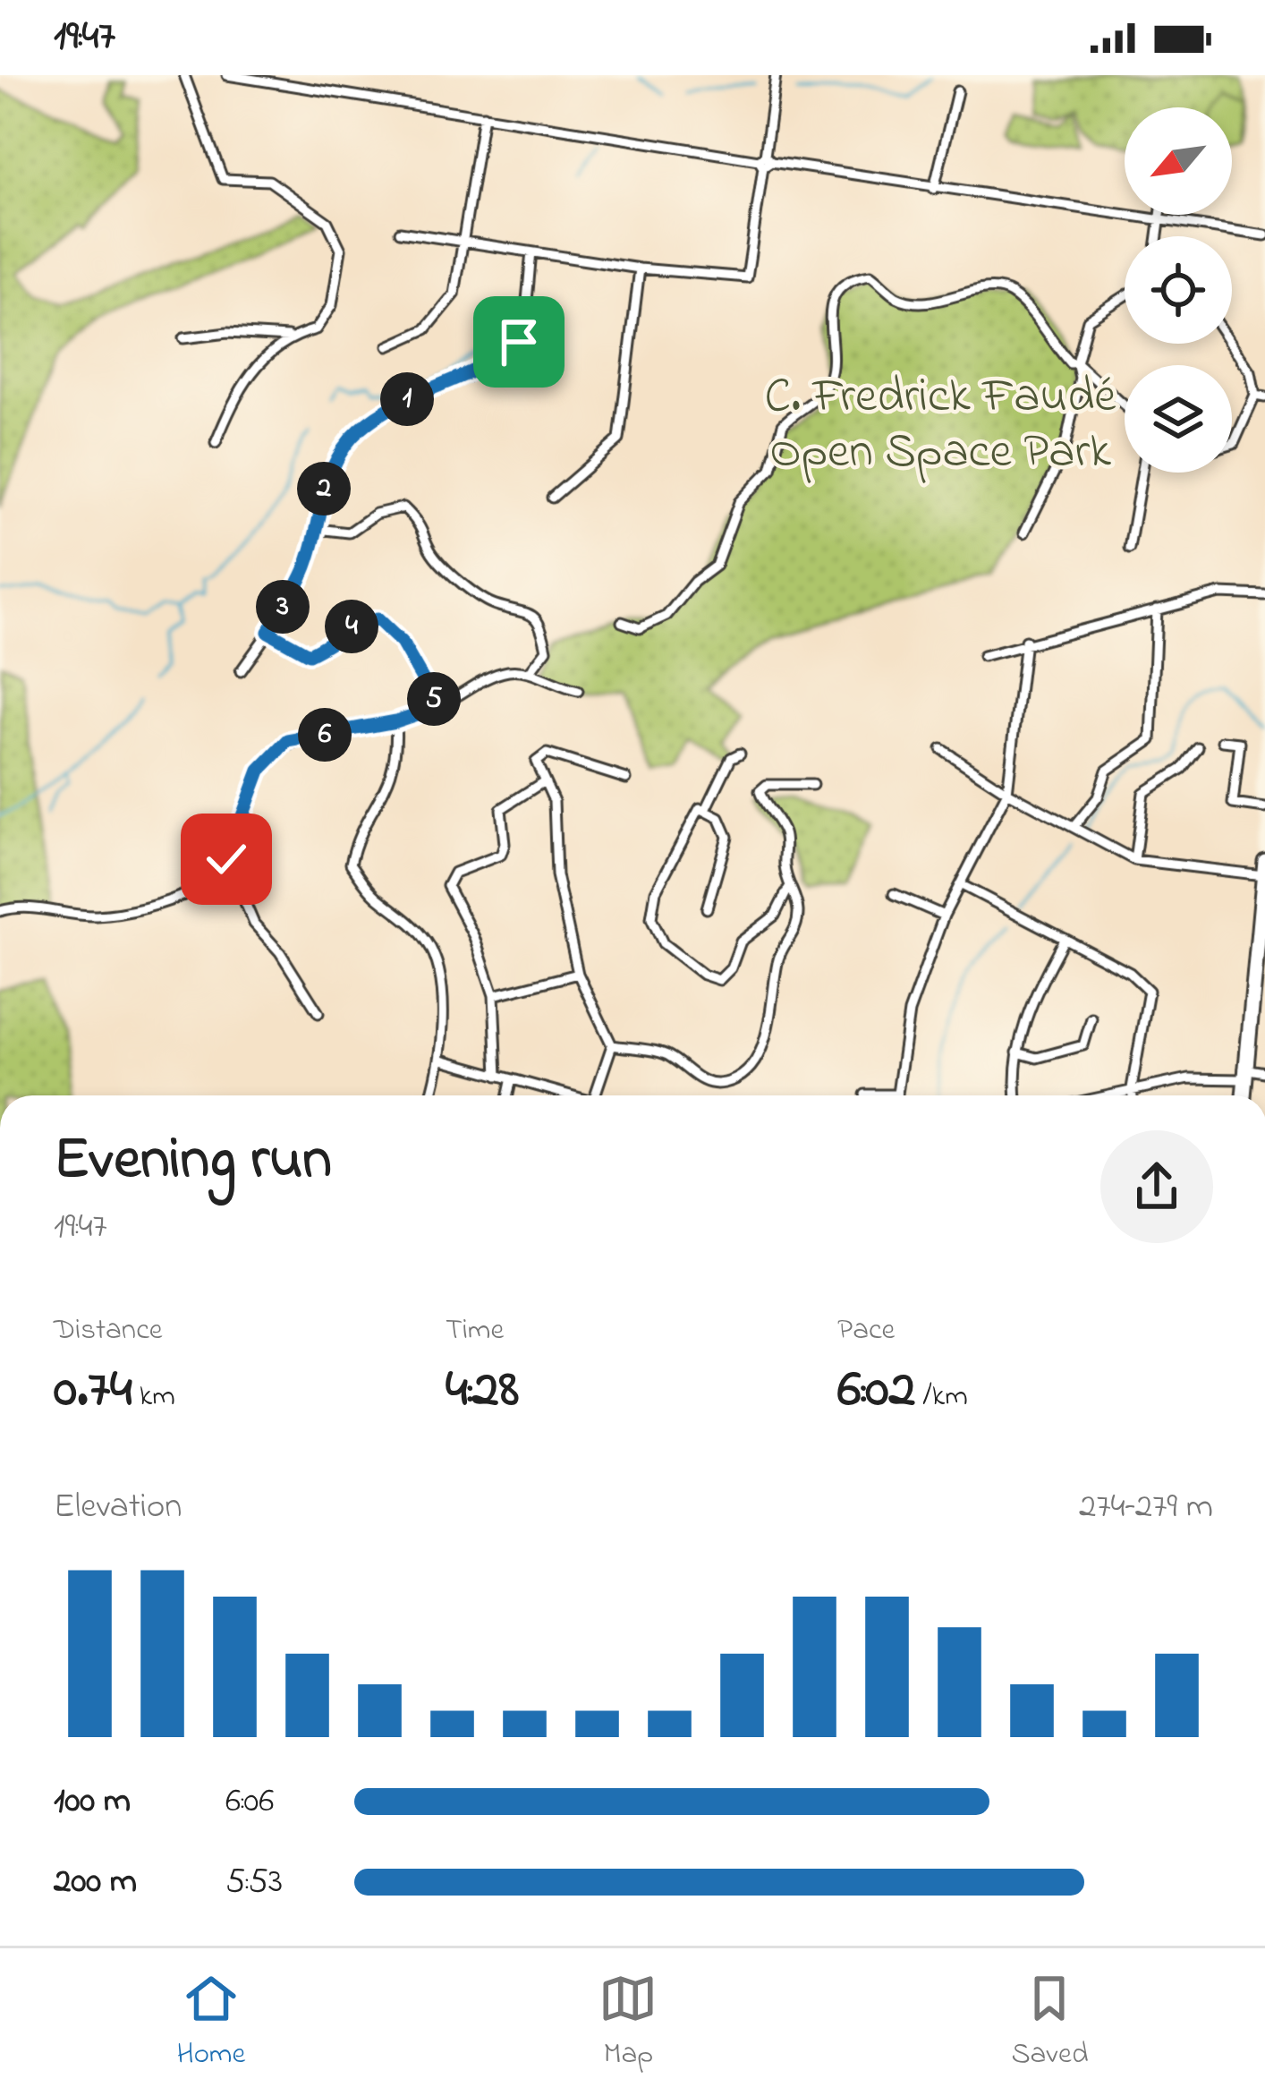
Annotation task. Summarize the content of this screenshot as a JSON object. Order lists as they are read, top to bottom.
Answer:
{
  "parks": ["C. Fredrick Faudé Open Space Park"],
  "north": "bottom left",
  "page": {
    "status": "19:47",
    "pins": [
      "1",
      "2",
      "3",
      "4",
      "5",
      "6"
    ],
    "heading": ["Evening run", "19:47"],
    "stats": [
      ["Distance", "0.74 km"],
      ["Time", "4:28"],
      ["Pace", "6:02 /km"]
    ],
    "chart": ["Elevation", "274–279 m"],
    "list": [
      {
        "name": "100 m",
        "note": "6:06"
      },
      {
        "name": "200 m",
        "note": "5:53"
      }
    ],
    "tabs": ["Home", "Map", "Saved"]
  }
}
